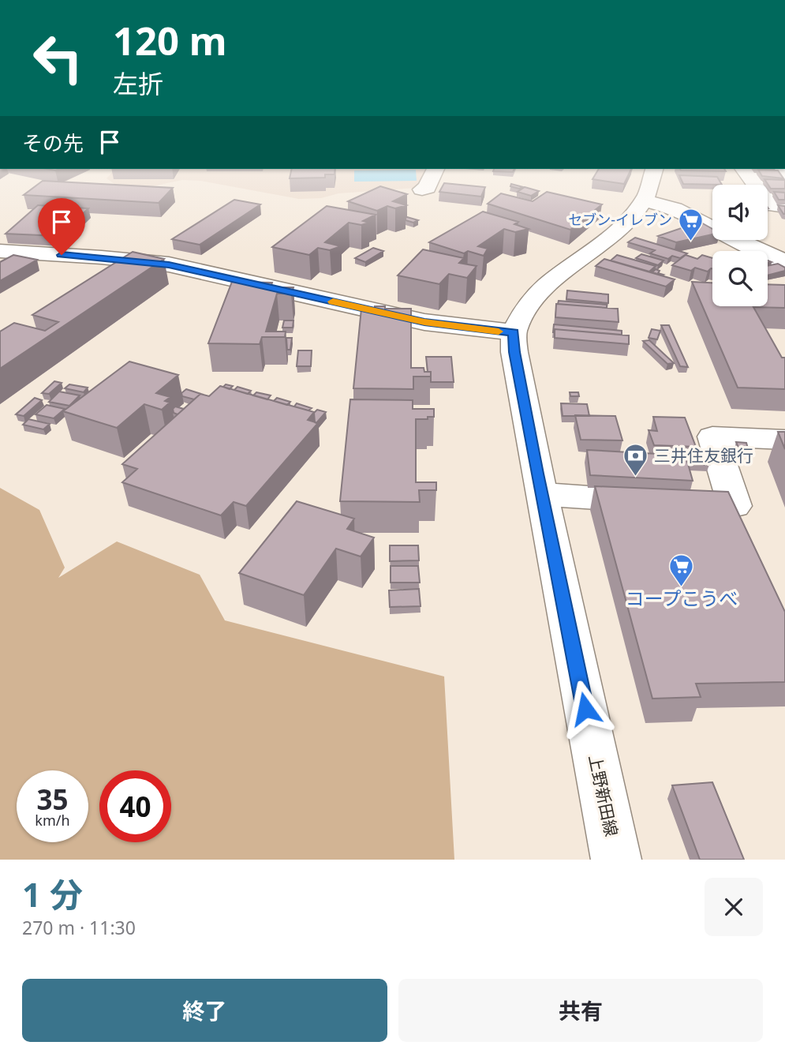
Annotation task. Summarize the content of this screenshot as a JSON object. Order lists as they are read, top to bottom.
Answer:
{
  "streets": {
    "street": ["上野新田線"]
  },
  "places": {
    "supermarket": ["セブン-イレブン", "コープこうべ"],
    "bank": ["三井住友銀行"]
  },
  "page": {
    "turn": ["120 m", "左折"],
    "then": "その先",
    "speed": "35 km/h",
    "limit": "40",
    "heading": ["1 分", "270 m · 11:30"],
    "buttons": ["終了", "共有"]
  }
}
